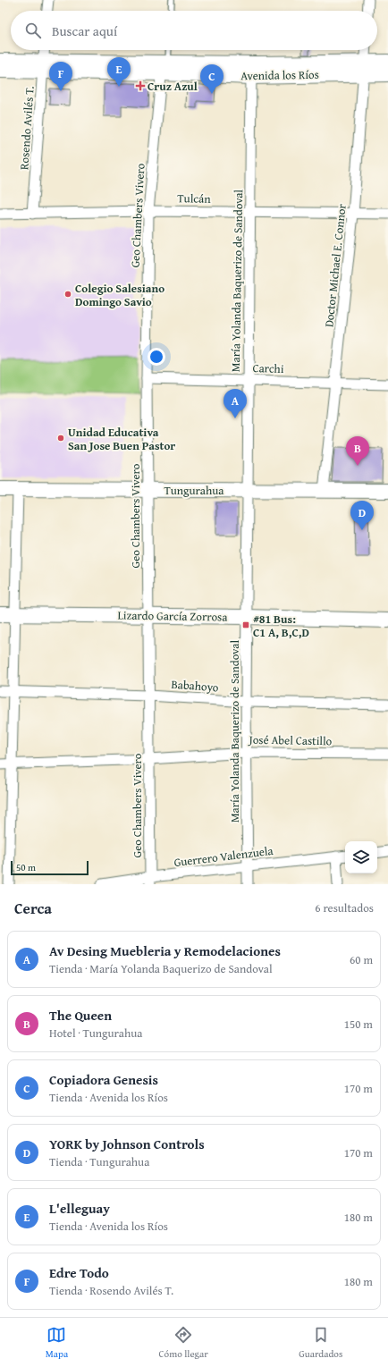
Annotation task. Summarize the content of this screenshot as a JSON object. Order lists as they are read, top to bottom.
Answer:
{
  "streets": {
    "main road": ["Avenida los Ríos", "Tungurahua", "Lizardo García Zorrosa"],
    "street": [
      "Rosendo Avilés T.",
      "Tulcán",
      "Geo Chambers Vivero",
      "Doctor Michael E. Connor",
      "María Yolanda Baquerizo de Sandoval",
      "Carchi",
      "Babahoyo",
      "José Abel Castillo",
      "Guerrero Valenzuela"
    ]
  },
  "crossings": [
    ["Avenida los Ríos", "Rosendo Avilés T."],
    ["Avenida los Ríos", "Geo Chambers Vivero"],
    ["Avenida los Ríos", "Doctor Michael E. Connor"],
    ["Avenida los Ríos", "María Yolanda Baquerizo de Sandoval"],
    ["Rosendo Avilés T.", "Tulcán"],
    ["Tulcán", "Geo Chambers Vivero"],
    ["Tulcán", "Doctor Michael E. Connor"],
    ["Tulcán", "María Yolanda Baquerizo de Sandoval"],
    ["Geo Chambers Vivero", "Carchi"],
    ["Geo Chambers Vivero", "Tungurahua"],
    ["Geo Chambers Vivero", "Lizardo García Zorrosa"],
    ["Geo Chambers Vivero", "Babahoyo"],
    ["Geo Chambers Vivero", "José Abel Castillo"],
    ["Geo Chambers Vivero", "Guerrero Valenzuela"],
    ["Doctor Michael E. Connor", "Carchi"],
    ["Doctor Michael E. Connor", "Tungurahua"],
    ["María Yolanda Baquerizo de Sandoval", "Carchi"],
    ["María Yolanda Baquerizo de Sandoval", "Tungurahua"],
    ["María Yolanda Baquerizo de Sandoval", "Lizardo García Zorrosa"],
    ["María Yolanda Baquerizo de Sandoval", "Babahoyo"],
    ["María Yolanda Baquerizo de Sandoval", "José Abel Castillo"],
    ["María Yolanda Baquerizo de Sandoval", "Guerrero Valenzuela"]
  ],
  "places": {
    "health": ["Cruz Azul"],
    "other": ["Colegio Salesiano Domingo Savio", "Unidad Educativa San Jose Buen Pastor"],
    "transit": ["#81 Bus: C1 A, B,C,D"]
  },
  "scale_bar": "50 m",
  "page": {
    "search": "Buscar aquí",
    "pins": [
      "E",
      "F",
      "C",
      "A",
      "B",
      "D"
    ],
    "scale": "50 m",
    "heading": ["Cerca", "6 resultados"],
    "list": [
      {
        "mark": "A",
        "name": "Av Desing Muebleria y Remodelaciones",
        "note": "Tienda · María Yolanda Baquerizo de Sandoval",
        "value": "60 m"
      },
      {
        "mark": "B",
        "name": "The Queen",
        "note": "Hotel · Tungurahua",
        "value": "150 m"
      },
      {
        "mark": "C",
        "name": "Copiadora Genesis",
        "note": "Tienda · Avenida los Ríos",
        "value": "170 m"
      },
      {
        "mark": "D",
        "name": "YORK by Johnson Controls",
        "note": "Tienda · Tungurahua",
        "value": "170 m"
      },
      {
        "mark": "E",
        "name": "L'elleguay",
        "note": "Tienda · Avenida los Ríos",
        "value": "180 m"
      },
      {
        "mark": "F",
        "name": "Edre Todo",
        "note": "Tienda · Rosendo Avilés T.",
        "value": "180 m"
      }
    ],
    "nav": ["Mapa", "Cómo llegar", "Guardados"]
  }
}
